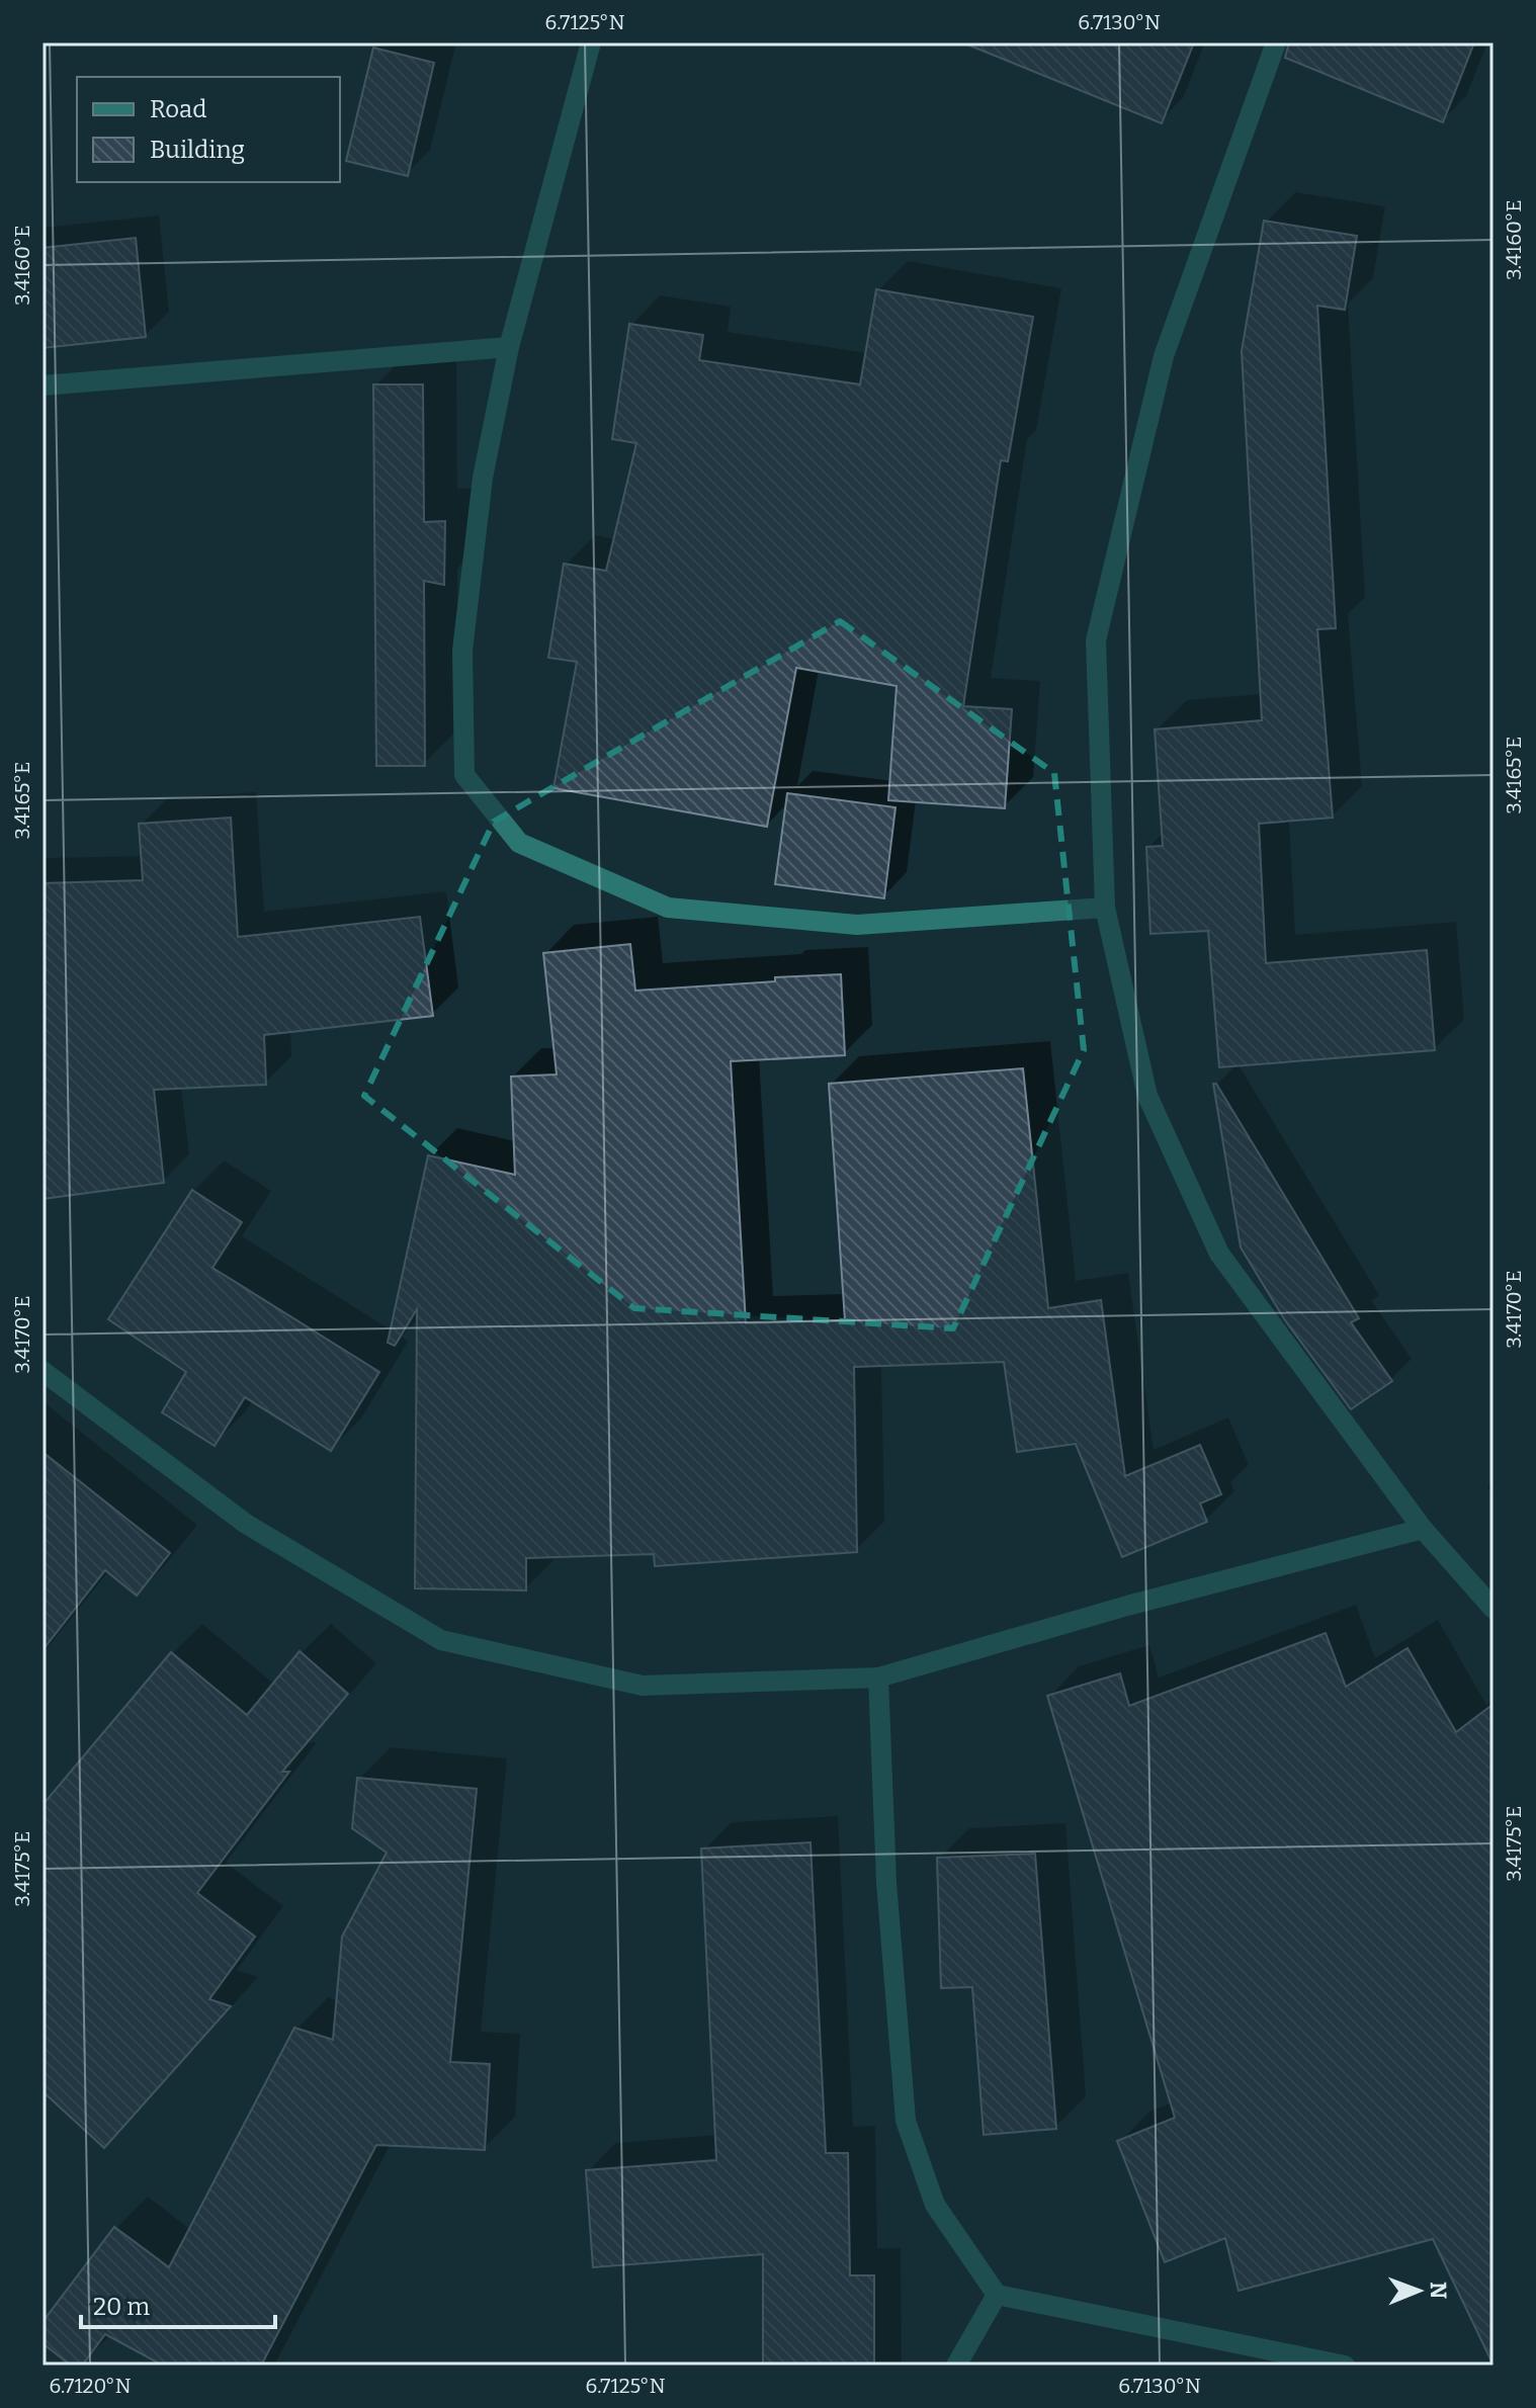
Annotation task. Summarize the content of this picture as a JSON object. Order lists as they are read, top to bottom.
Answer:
{
  "legend": ["Road", "Building"],
  "scale_bar": "20 m",
  "north": "right",
  "coordinates": [
    "6.7125°N",
    "6.7130°N",
    "3.4160°E",
    "3.4165°E",
    "3.4170°E",
    "3.4175°E",
    "6.7120°N"
  ]
}
